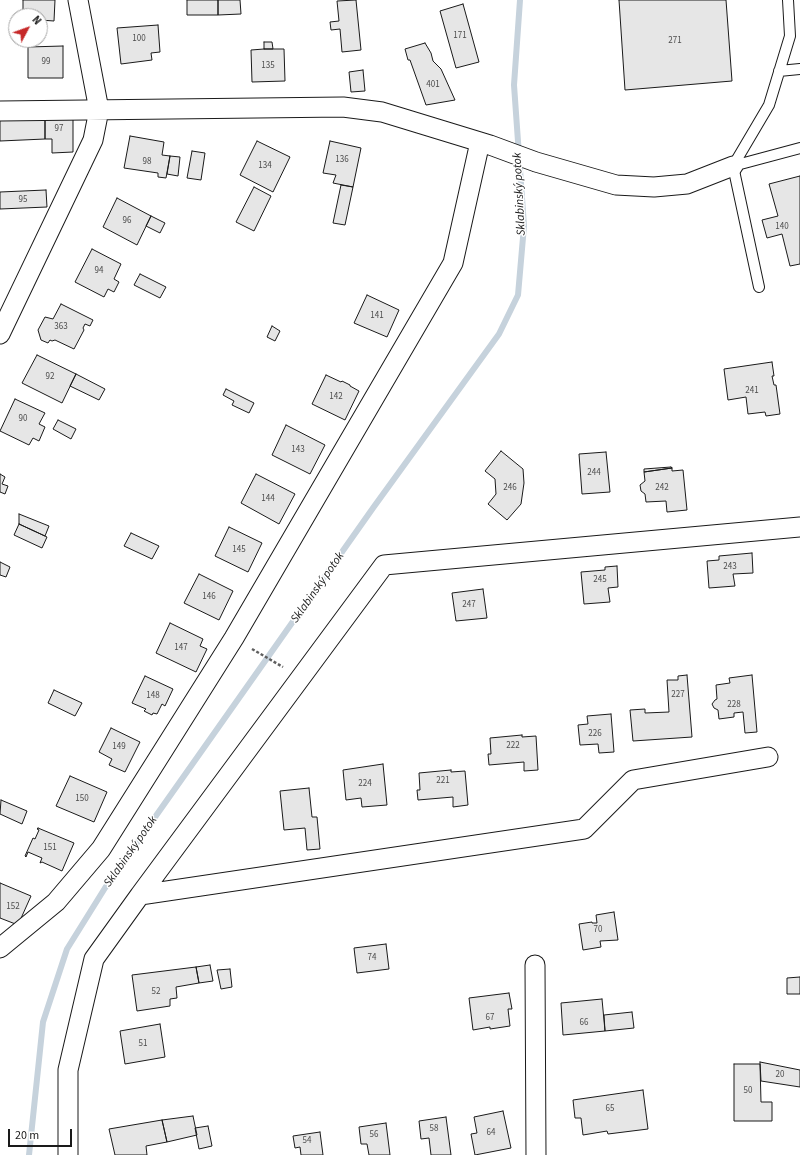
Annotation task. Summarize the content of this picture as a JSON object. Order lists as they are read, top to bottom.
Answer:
{
  "water": ["Sklabinský potok"],
  "house_numbers": [
    "171",
    "100",
    "271",
    "99",
    "135",
    "401",
    "97",
    "136",
    "98",
    "134",
    "95",
    "96",
    "140",
    "94",
    "141",
    "363",
    "92",
    "241",
    "142",
    "90",
    "143",
    "244",
    "246",
    "242",
    "144",
    "145",
    "243",
    "245",
    "146",
    "247",
    "147",
    "227",
    "148",
    "228",
    "226",
    "222",
    "149",
    "221",
    "224",
    "150",
    "151",
    "152",
    "70",
    "74",
    "52",
    "67",
    "66",
    "51",
    "20",
    "50",
    "65",
    "58",
    "64",
    "56",
    "54"
  ],
  "scale_bar": "20 m",
  "north": "top right"
}
